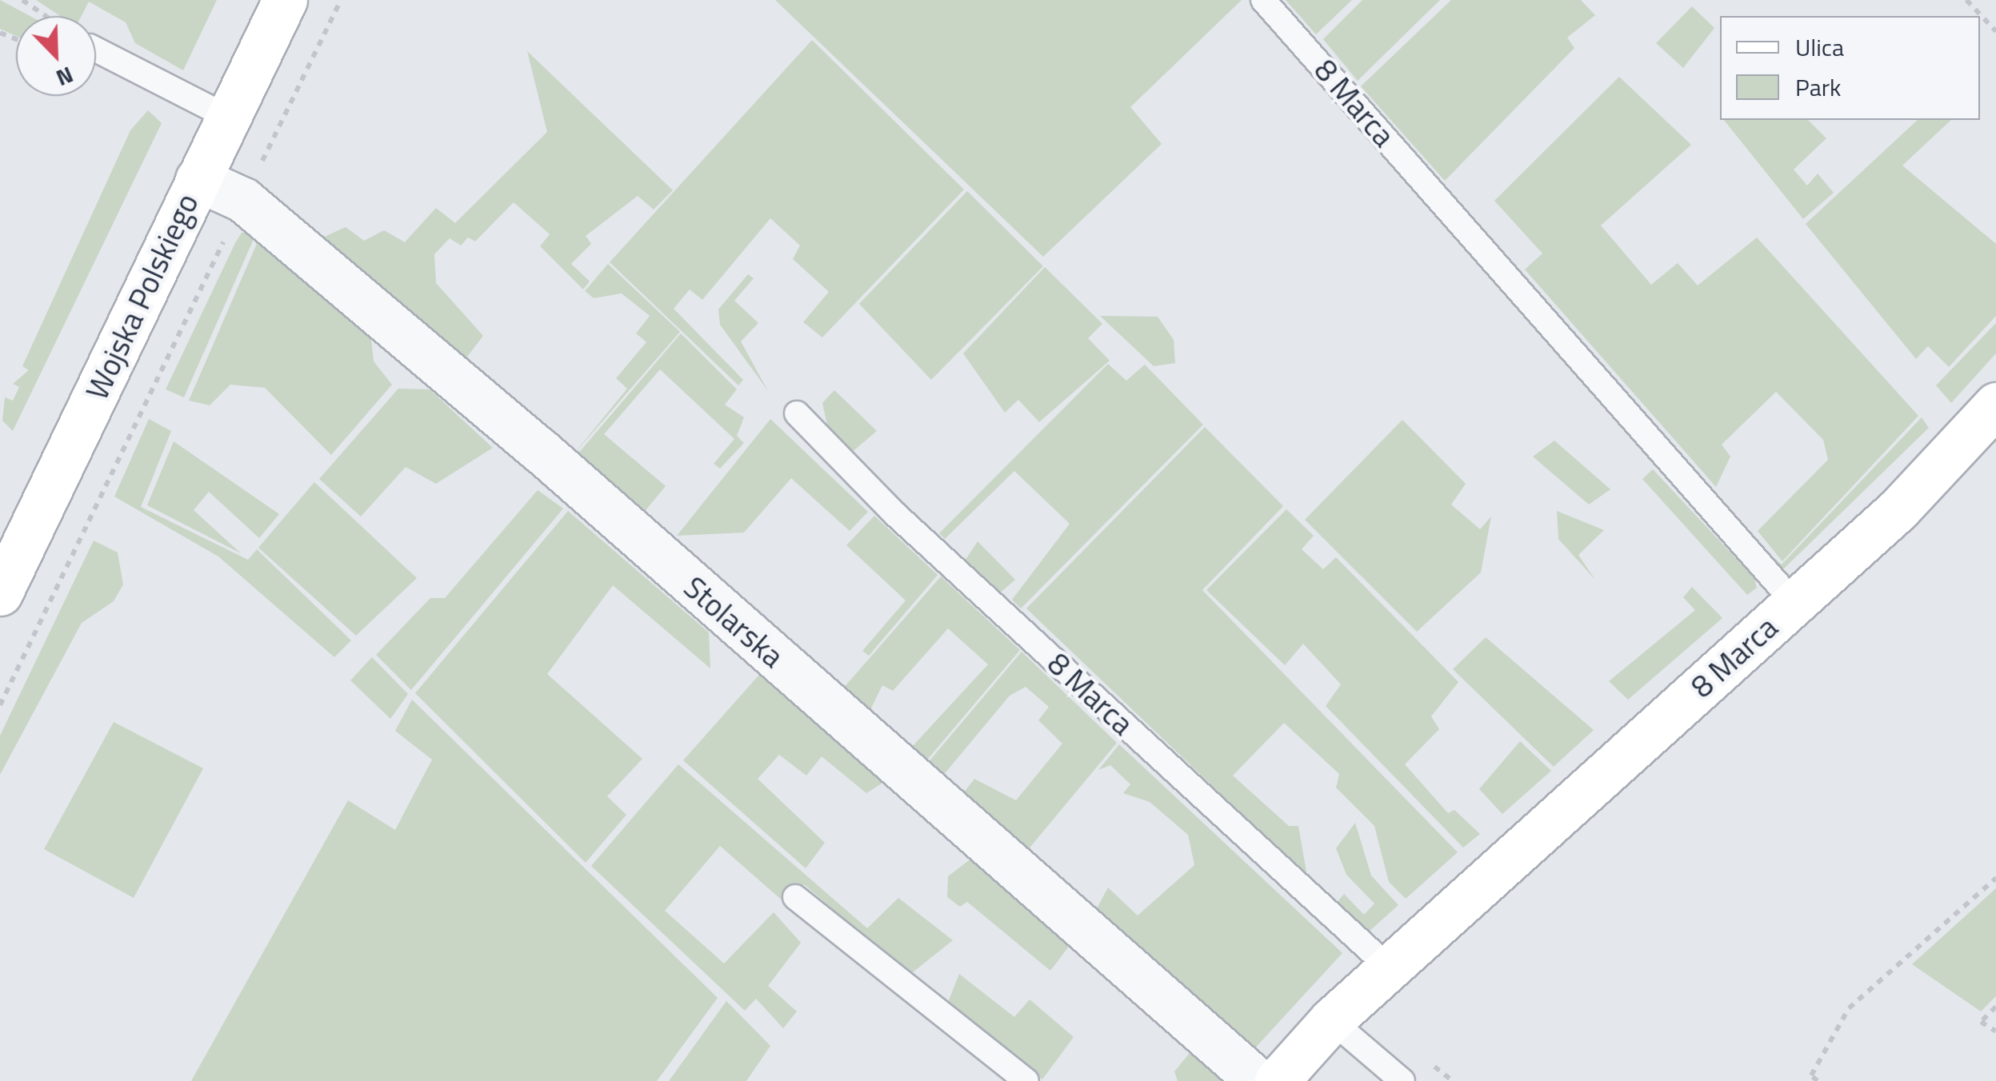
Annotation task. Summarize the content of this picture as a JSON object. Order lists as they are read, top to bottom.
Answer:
{
  "streets": {
    "street": ["8 Marca", "Wojska Polskiego", "Stolarska"]
  },
  "crossings": [
    ["Wojska Polskiego", "Stolarska"]
  ],
  "legend": ["Ulica", "Park"],
  "north": "bottom right"
}
